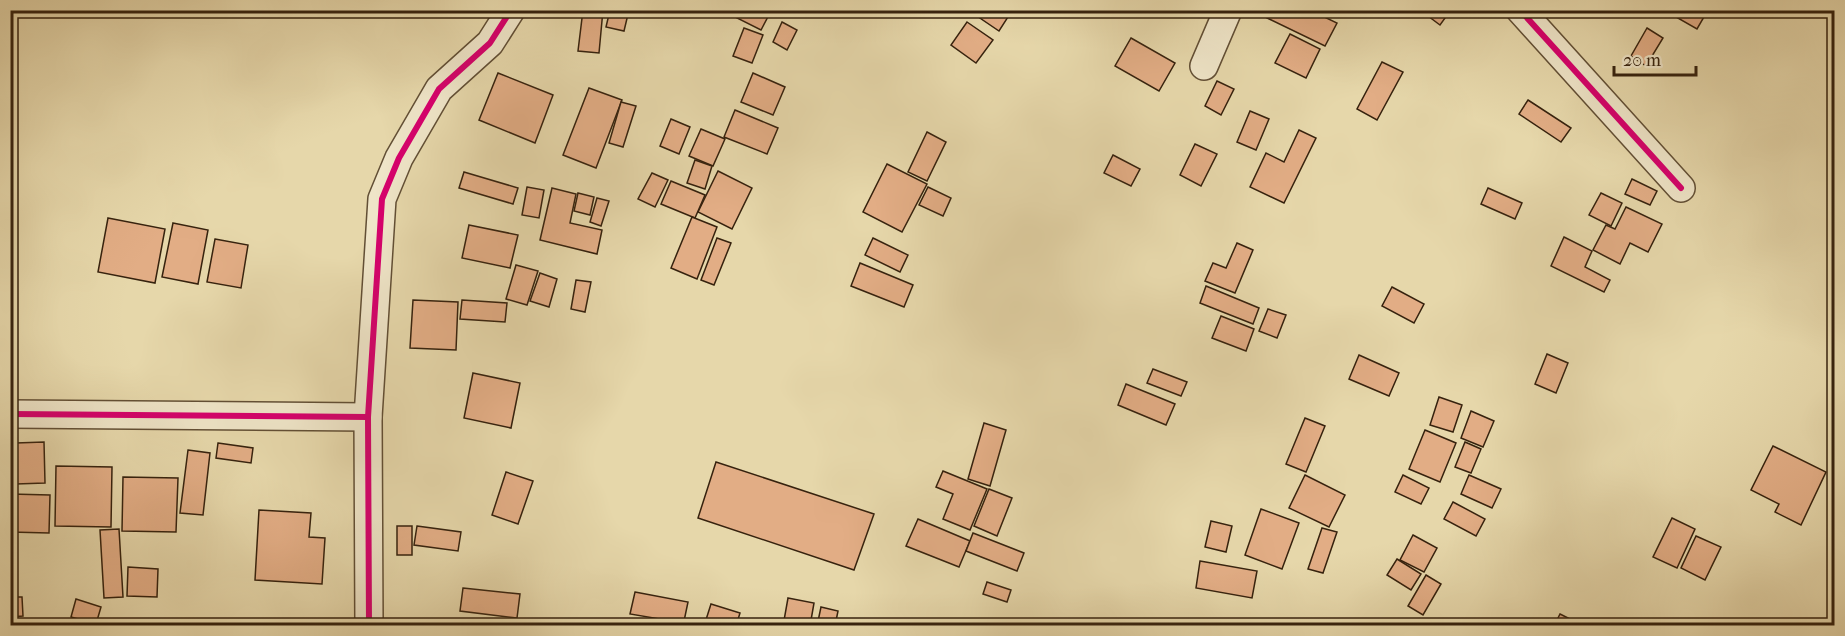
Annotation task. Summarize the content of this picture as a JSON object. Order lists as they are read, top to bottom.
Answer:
{
  "scale_bar": "20 m"
}
